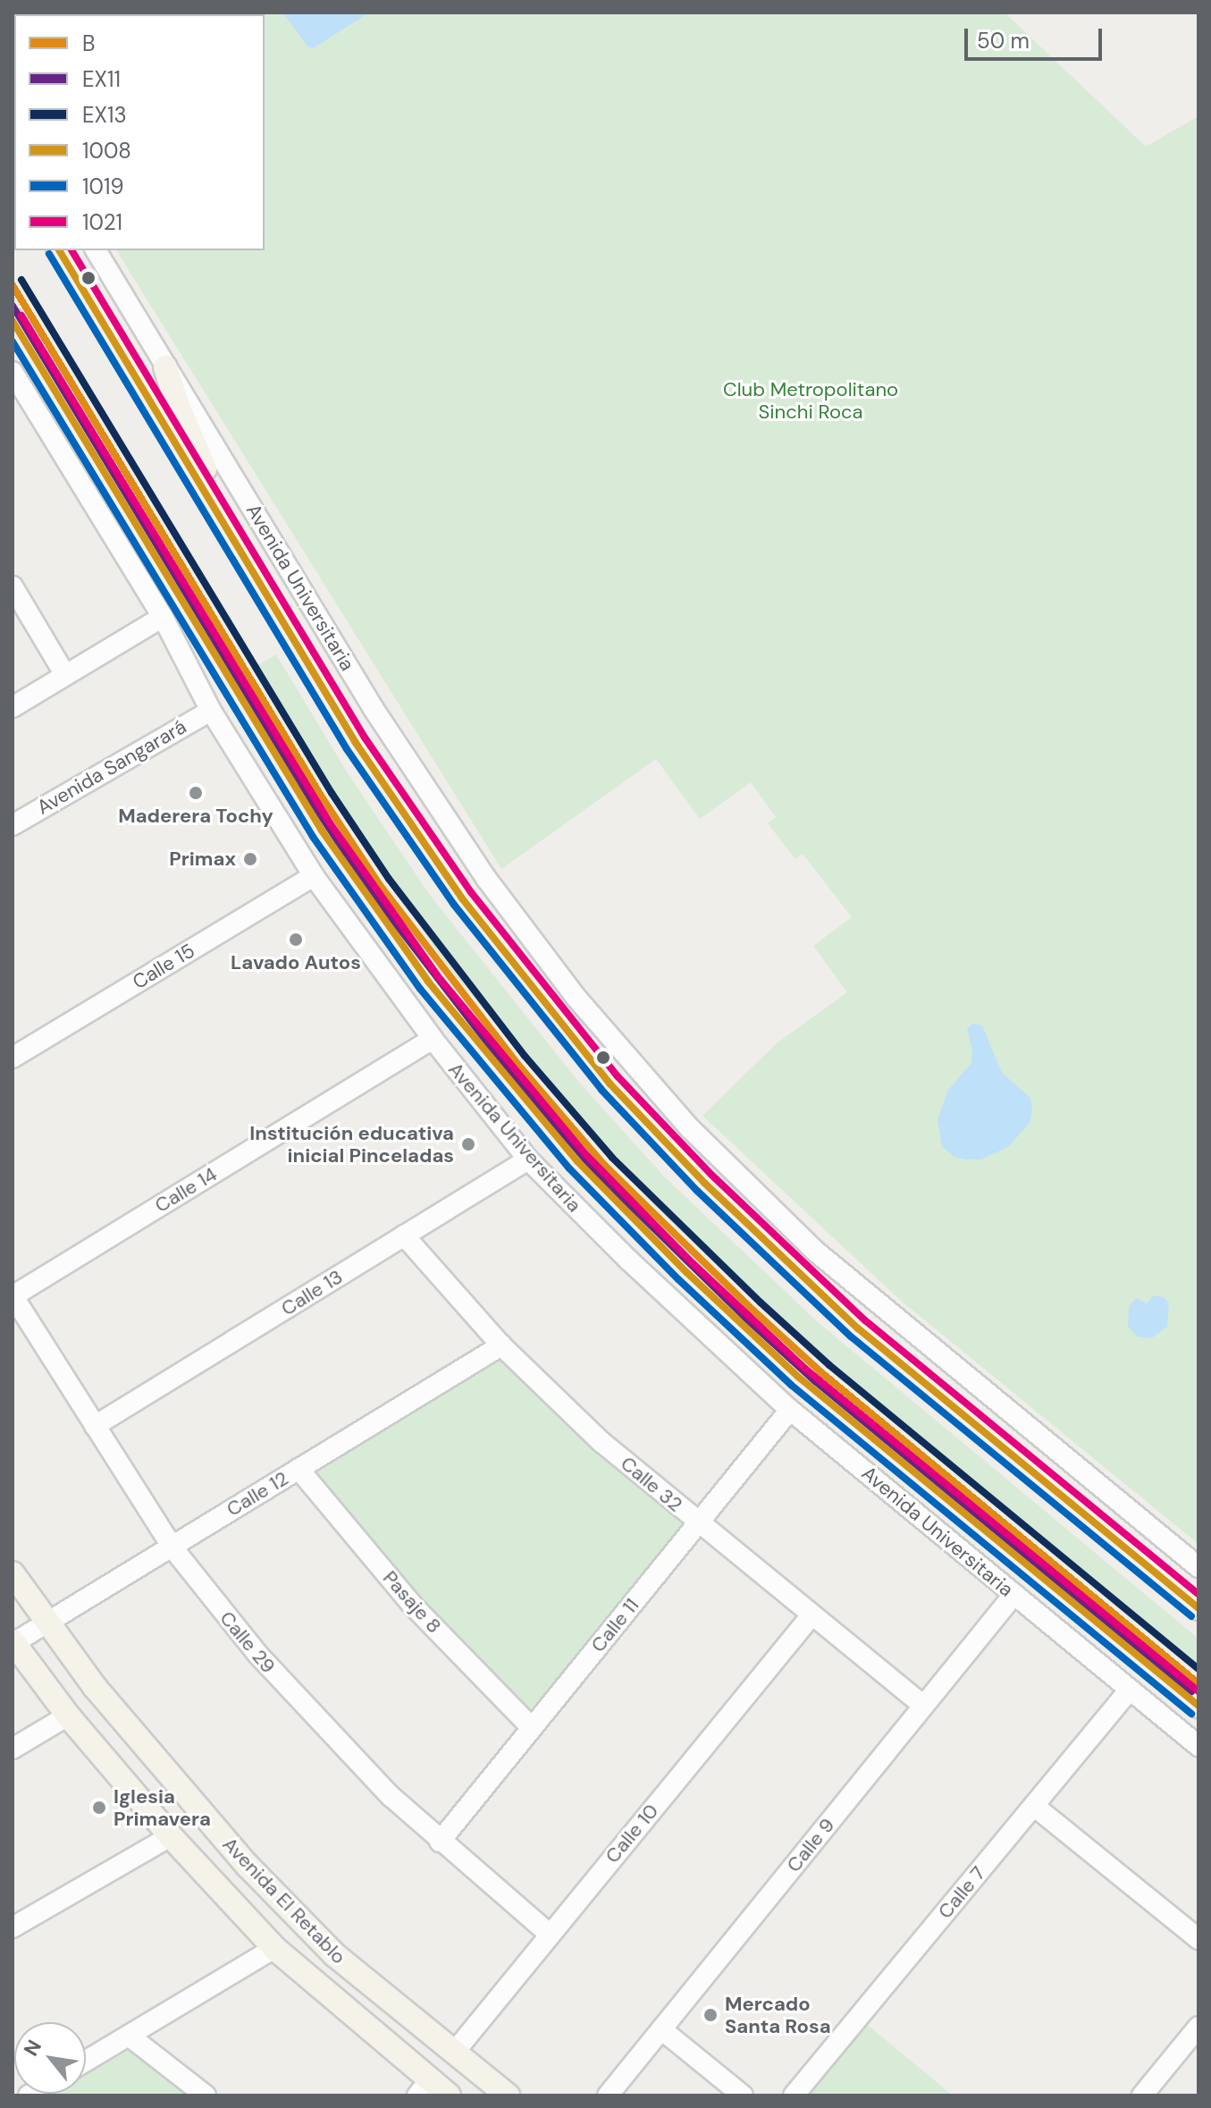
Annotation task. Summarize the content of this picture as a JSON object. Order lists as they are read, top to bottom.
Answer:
{
  "streets": {
    "main road": ["Avenida Universitaria", "Avenida El Retablo"],
    "street": [
      "Avenida Sangarará",
      "Calle 15",
      "Calle 14",
      "Calle 13",
      "Calle 32",
      "Calle 12",
      "Pasaje 8",
      "Calle 11",
      "Calle 29",
      "Calle 10",
      "Calle 9",
      "Calle 7"
    ]
  },
  "crossings": [
    ["Avenida Universitaria", "Avenida Sangarará"],
    ["Avenida Universitaria", "Calle 15"],
    ["Avenida Universitaria", "Calle 14"],
    ["Avenida Universitaria", "Calle 13"],
    ["Avenida Universitaria", "Calle 11"],
    ["Avenida Universitaria", "Calle 9"],
    ["Avenida Universitaria", "Calle 7"],
    ["Calle 14", "Calle 29"],
    ["Calle 13", "Calle 32"],
    ["Calle 13", "Calle 29"],
    ["Calle 32", "Calle 12"],
    ["Calle 32", "Calle 11"],
    ["Calle 32", "Calle 10"],
    ["Calle 32", "Calle 9"],
    ["Calle 12", "Pasaje 8"],
    ["Calle 12", "Calle 29"],
    ["Calle 12", "Avenida El Retablo"],
    ["Pasaje 8", "Calle 11"],
    ["Calle 11", "Calle 29"],
    ["Calle 29", "Calle 10"],
    ["Calle 10", "Avenida El Retablo"]
  ],
  "parks": ["Club Metropolitano Sinchi Roca"],
  "places": [
    "Maderera Tochy",
    "Primax",
    "Lavado Autos",
    "Institución educativa inicial Pinceladas",
    "Iglesia Primavera",
    "Mercado Santa Rosa"
  ],
  "lines": [
    "transit line 1008",
    "transit line 1021",
    "transit line 1019",
    "transit line EX13",
    "transit line B",
    "transit line EX11"
  ],
  "legend": [
    "B",
    "EX11",
    "EX13",
    "1008",
    "1019",
    "1021"
  ],
  "scale_bar": "50 m",
  "north": "top left"
}
